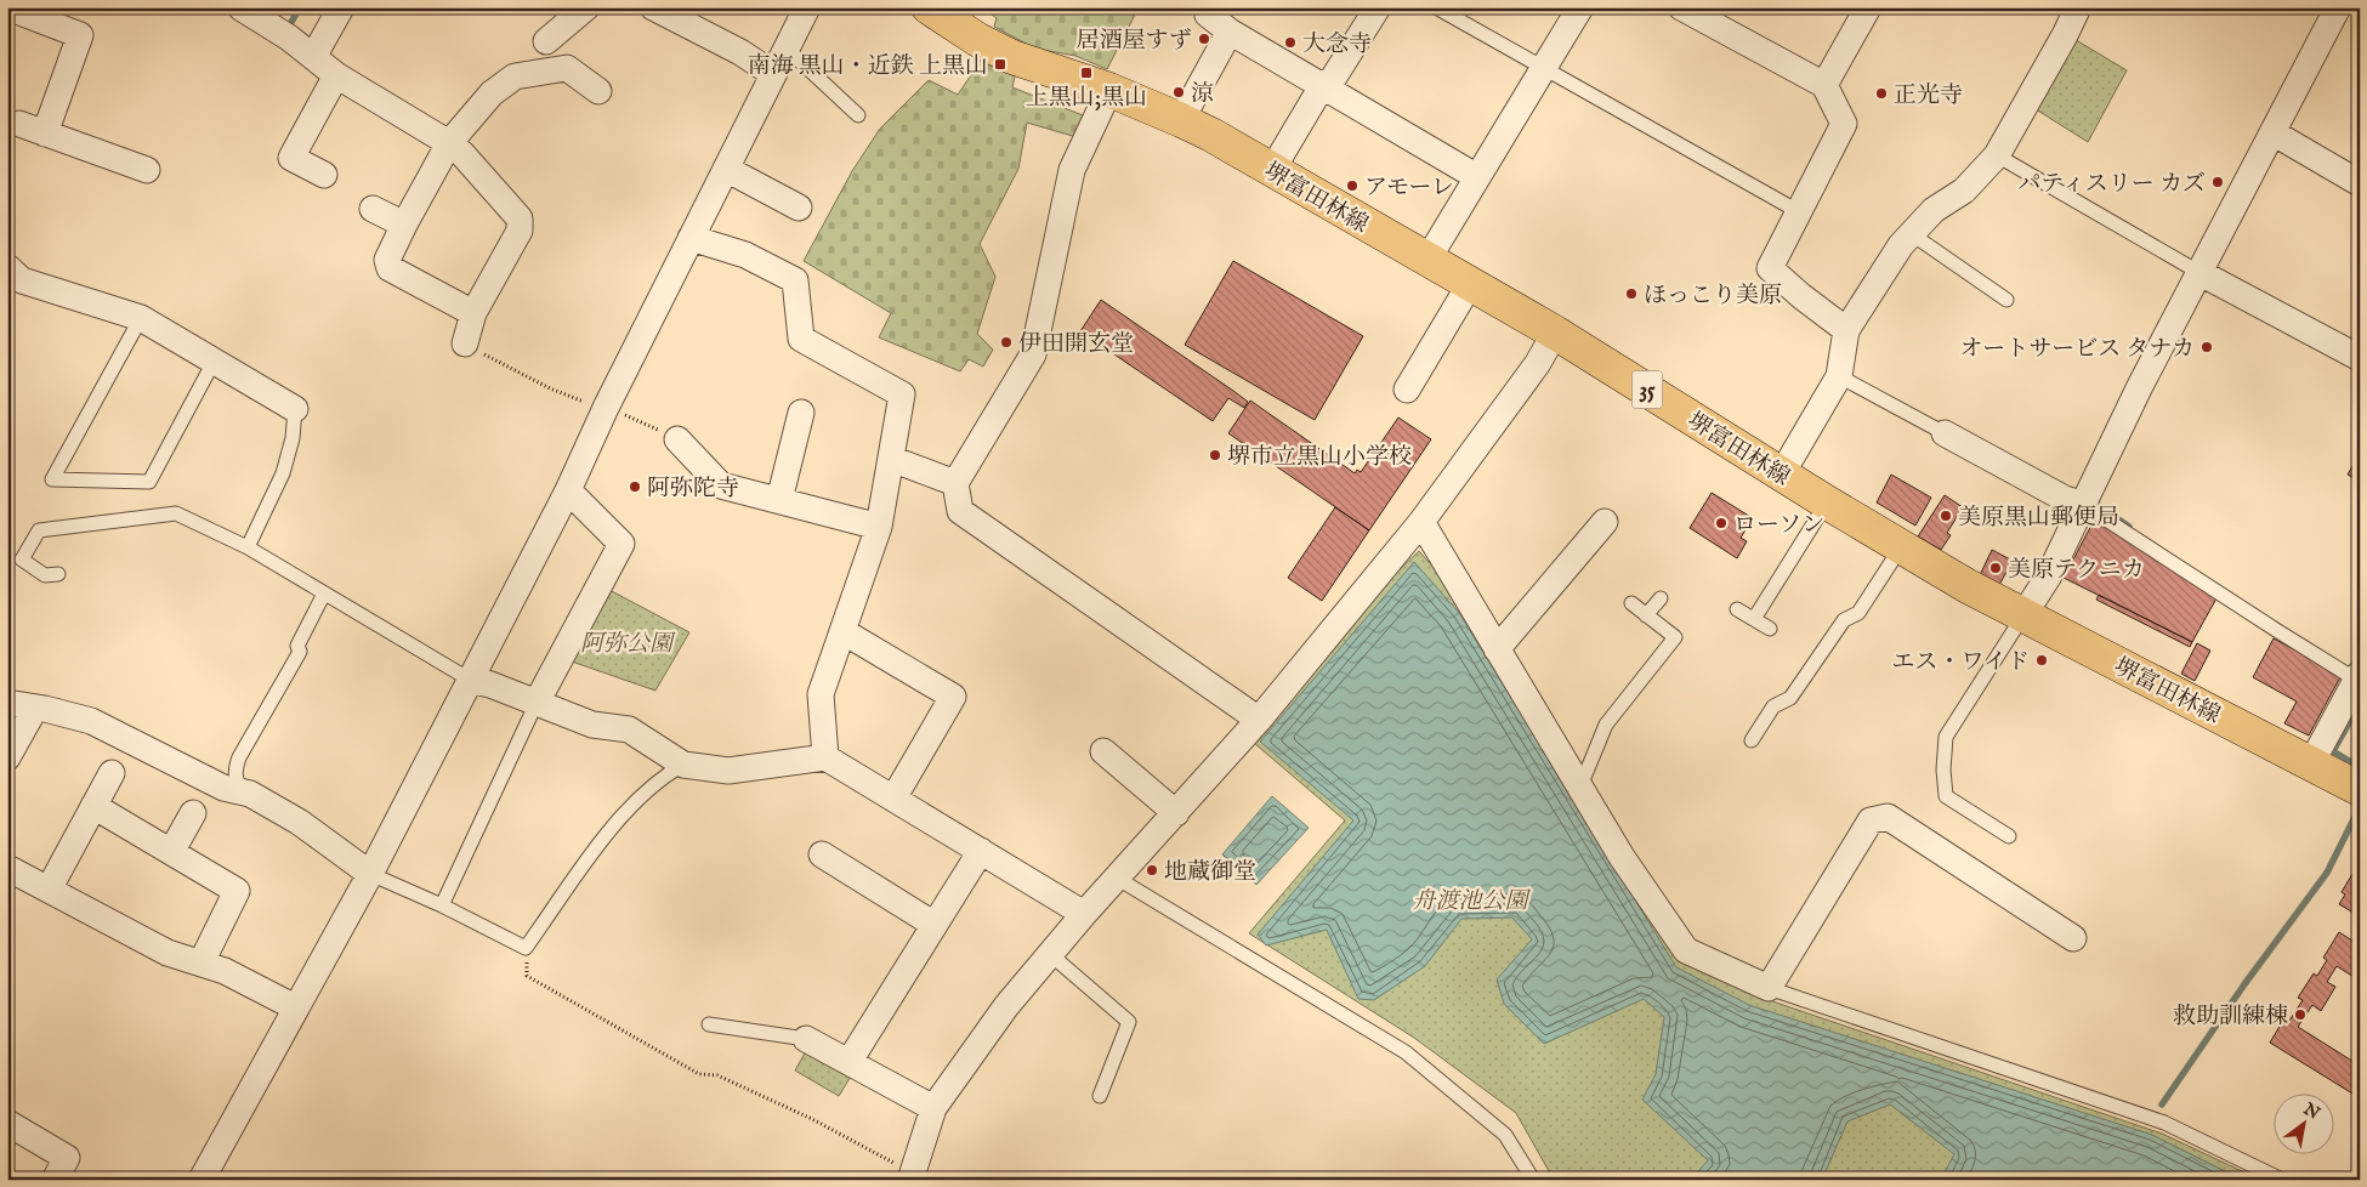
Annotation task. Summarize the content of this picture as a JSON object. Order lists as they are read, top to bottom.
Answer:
{
  "streets": {
    "main road": ["堺富田林線", "35"]
  },
  "parks": ["阿弥公園", "舟渡池公園"],
  "places": {
    "other": [
      "居酒屋すず",
      "大念寺",
      "涼",
      "正光寺",
      "パティスリー カズ",
      "アモーレ",
      "ほっこり美原",
      "伊田開玄堂",
      "オートサービス タナカ",
      "堺市立黒山小学校",
      "阿弥陀寺",
      "美原黒山郵便局",
      "ローソン",
      "美原テクニカ",
      "エス・ワイド",
      "地蔵御堂",
      "救助訓練棟"
    ],
    "transit": ["南海 黒山・近鉄 上黒山", "上黒山;黒山"]
  },
  "north": "top right"
}
